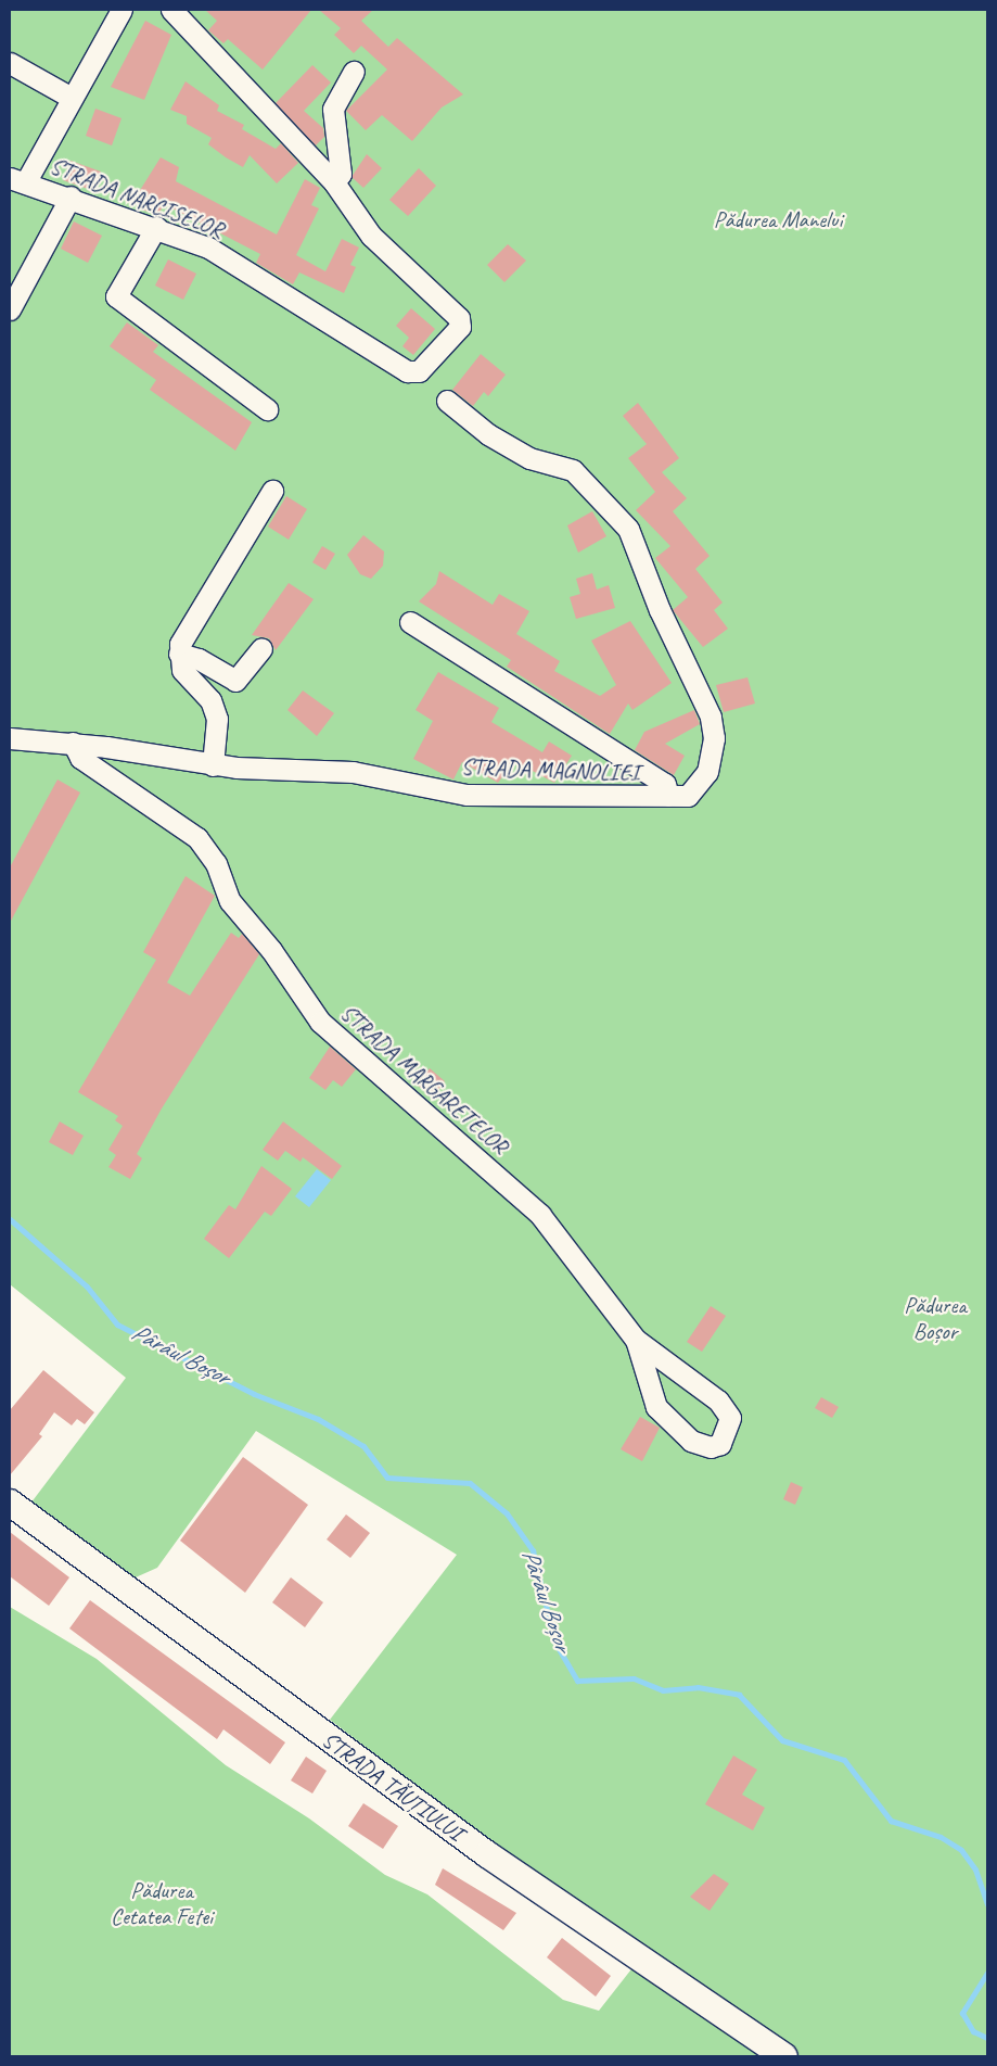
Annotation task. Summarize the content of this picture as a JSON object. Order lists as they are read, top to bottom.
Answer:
{
  "streets": {
    "main road": ["STRADA TĂUȚIULUI"],
    "street": ["STRADA NARCISELOR", "STRADA MAGNOLIEI", "STRADA MARGARETELOR"]
  },
  "crossings": [
    ["STRADA MAGNOLIEI", "STRADA MARGARETELOR"]
  ],
  "water": ["Pârâul Boșor"],
  "parks": ["Pădurea Manelui", "Pădurea Boșor", "Pădurea Cetatea Fetei"]
}
